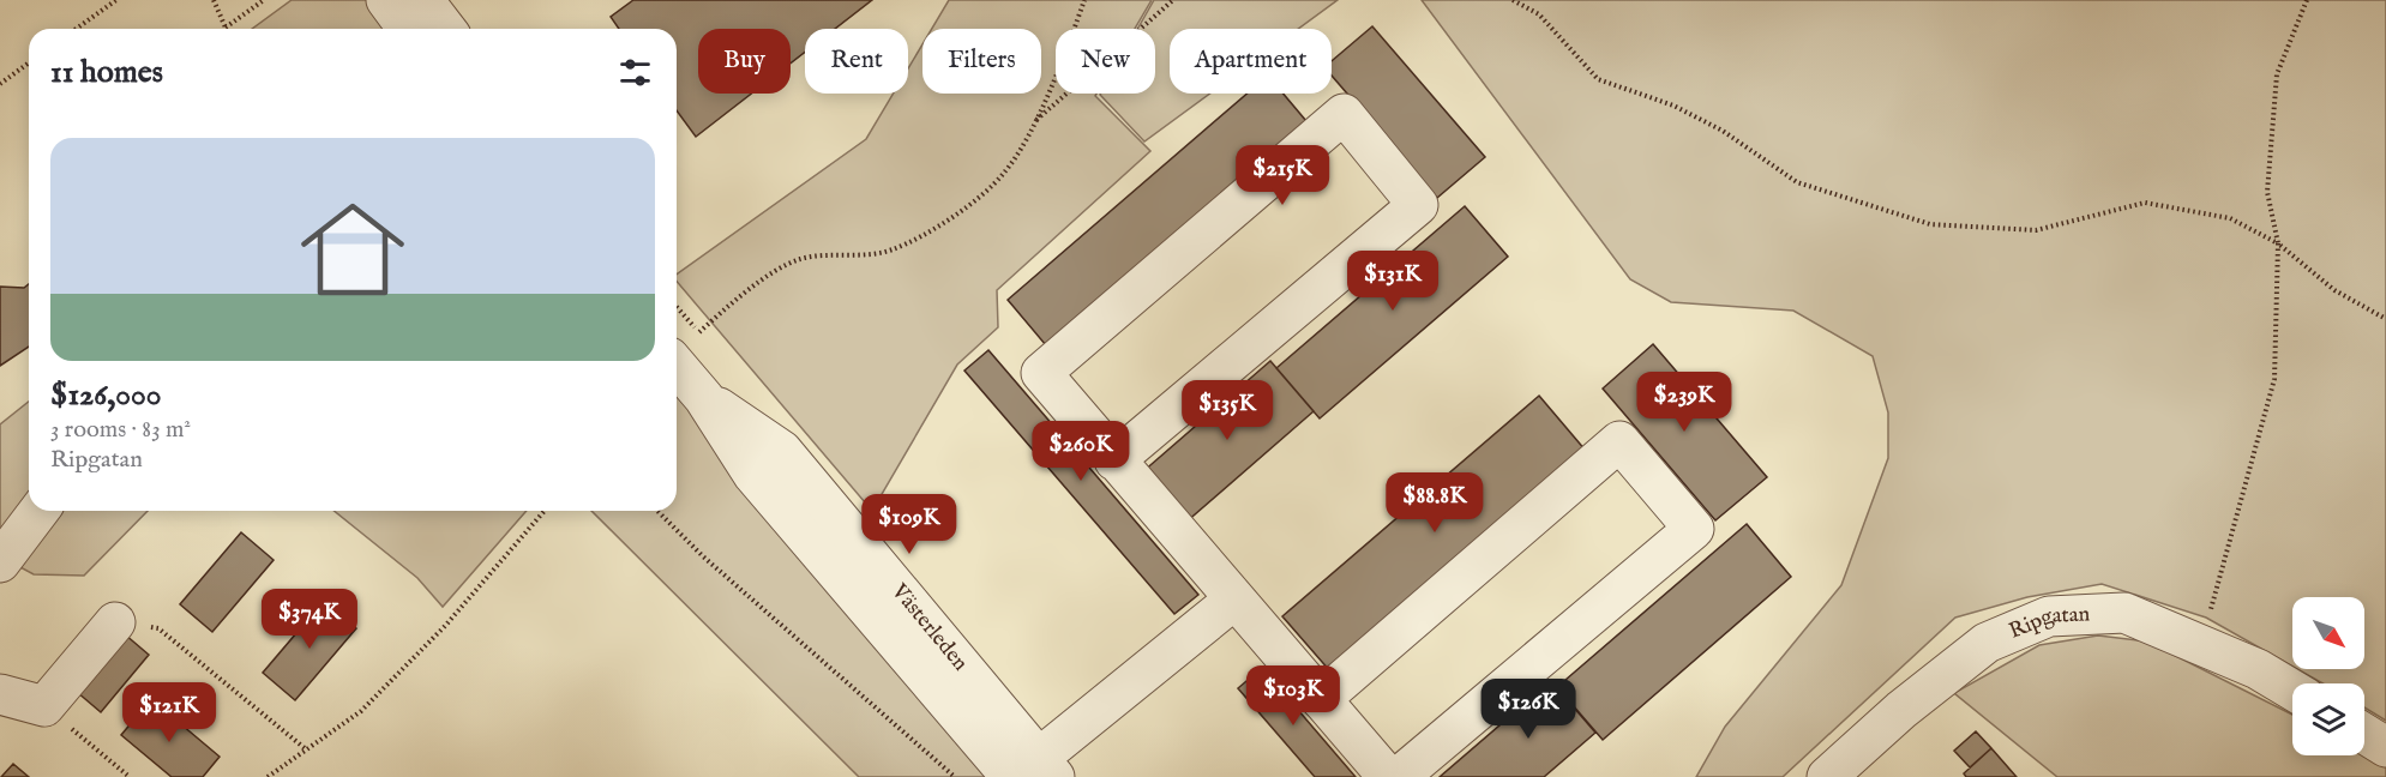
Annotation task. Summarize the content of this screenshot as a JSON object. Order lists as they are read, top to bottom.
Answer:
{
  "streets": {
    "street": ["Ripgatan", "Västerleden"]
  },
  "north": "bottom right",
  "page": {
    "chip": [
      "Buy",
      "Rent",
      "Filters",
      "New",
      "Apartment"
    ],
    "heading": "11 homes",
    "list": [
      {
        "name": "$126,000",
        "note": "3 rooms · 83 m² · Ripgatan"
      }
    ],
    "price": [
      "$215K",
      "$131K",
      "$239K",
      "$135K",
      "$260K",
      "$88.8K",
      "$109K",
      "$374K",
      "$103K",
      "$126K",
      "$121K"
    ]
  }
}
